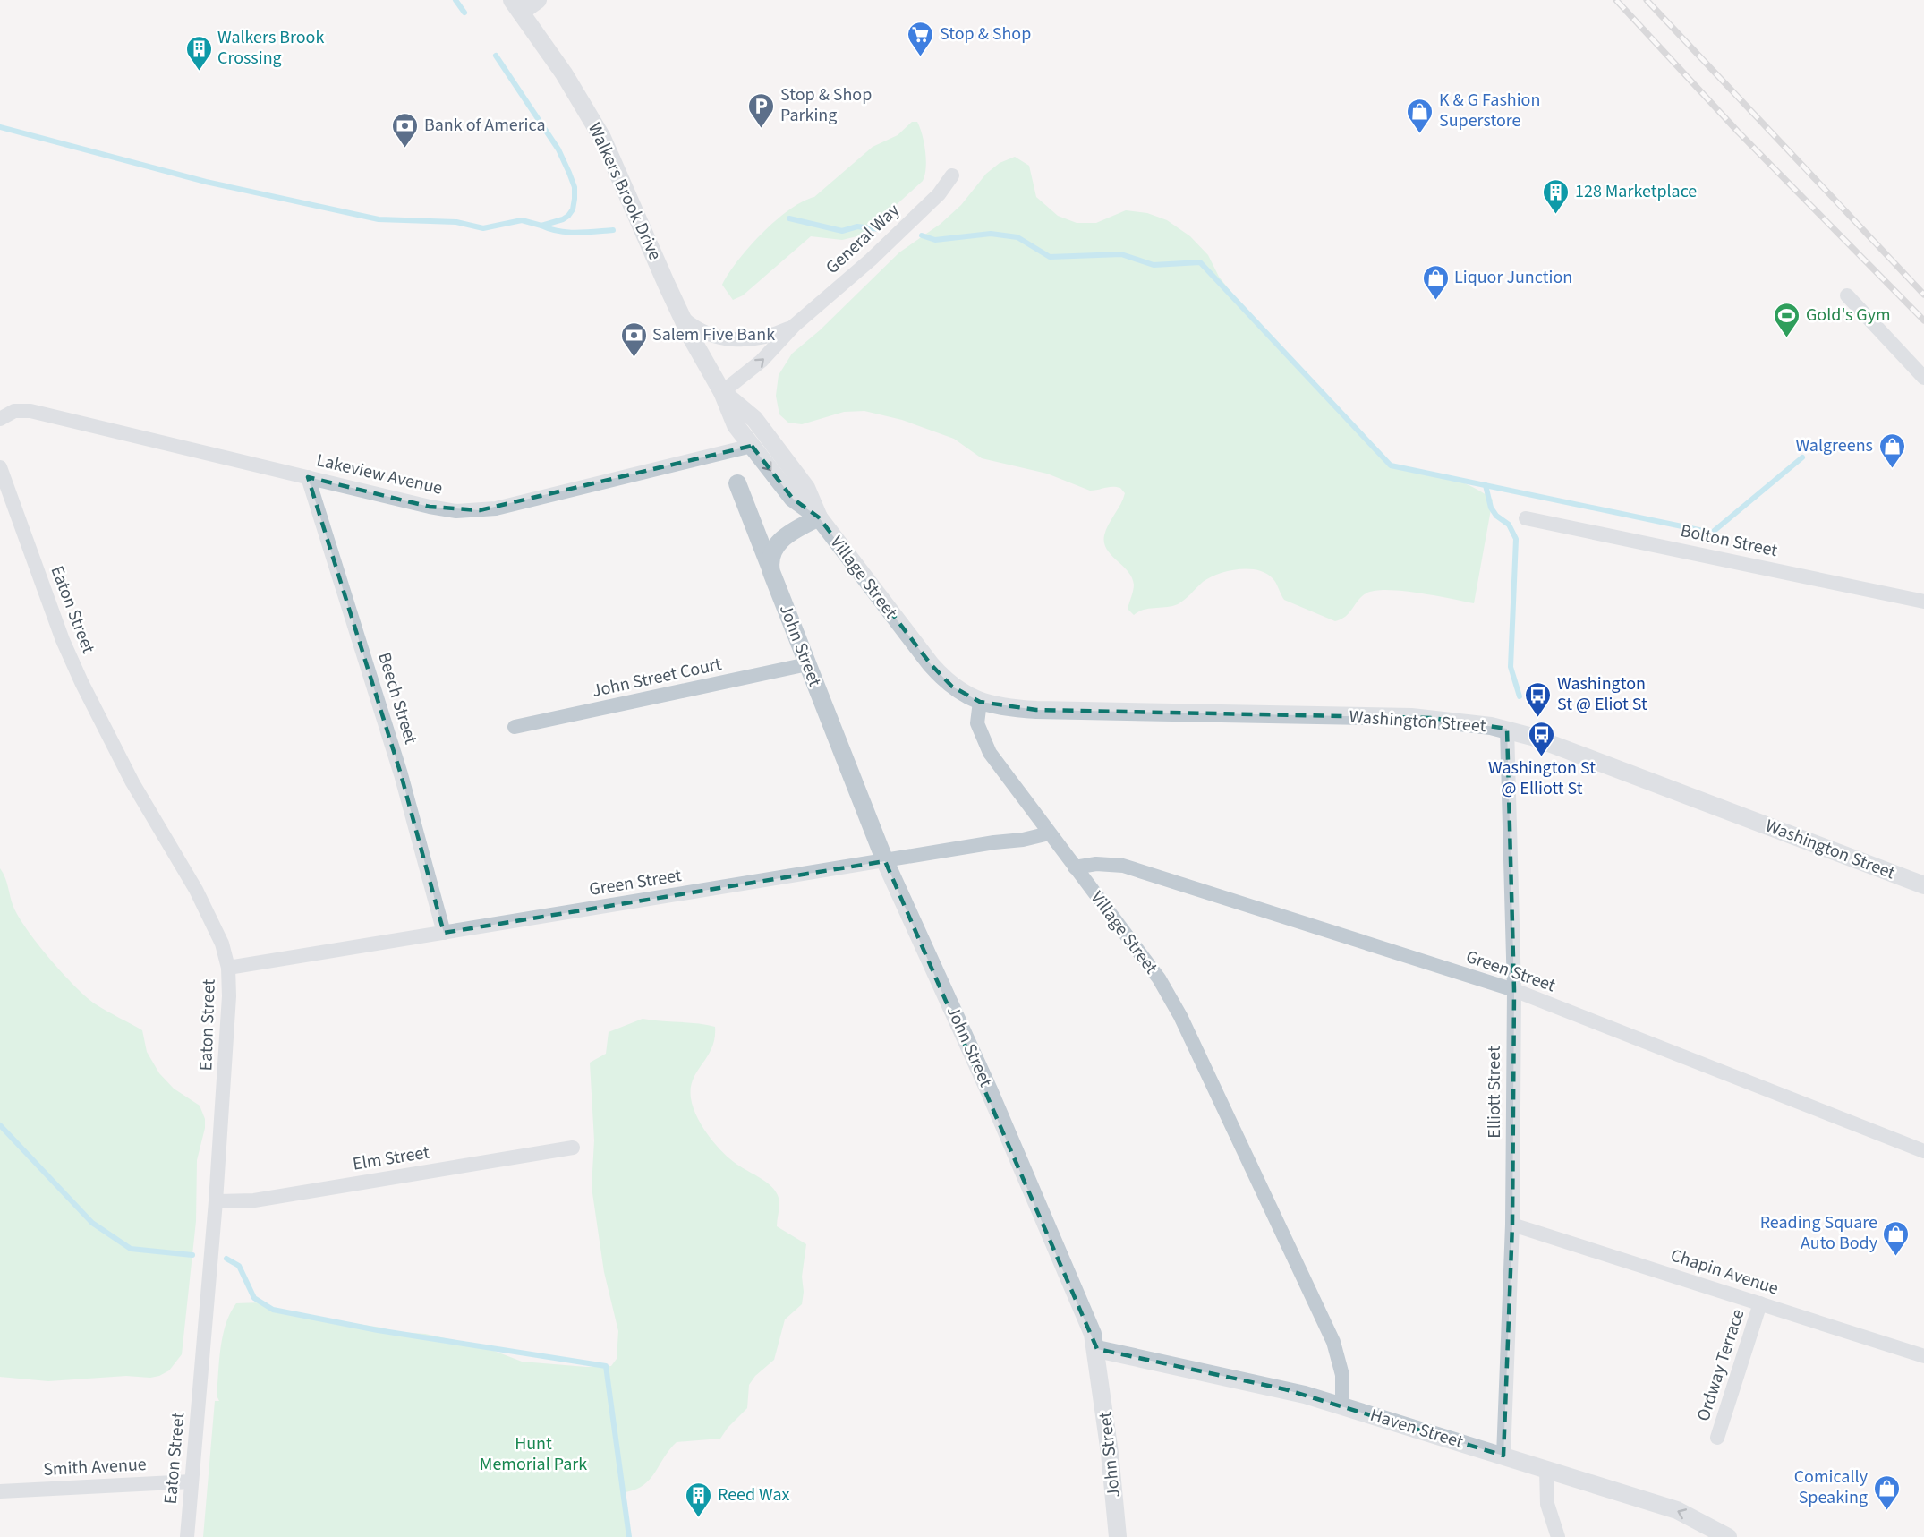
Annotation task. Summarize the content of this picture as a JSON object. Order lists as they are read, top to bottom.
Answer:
{
  "streets": {
    "street": [
      "Walkers Brook Drive",
      "General Way",
      "Lakeview Avenue",
      "Bolton Street",
      "Village Street",
      "Eaton Street",
      "John Street",
      "John Street Court",
      "Beech Street",
      "Washington Street",
      "Green Street",
      "Elliott Street",
      "Elm Street",
      "Chapin Avenue",
      "Ordway Terrace",
      "Haven Street",
      "Smith Avenue"
    ]
  },
  "crossings": [
    ["Walkers Brook Drive", "General Way"],
    ["Walkers Brook Drive", "Village Street"],
    ["General Way", "Village Street"],
    ["Lakeview Avenue", "Village Street"],
    ["Lakeview Avenue", "Beech Street"],
    ["Village Street", "Washington Street"],
    ["Village Street", "Green Street"],
    ["Village Street", "Haven Street"],
    ["Eaton Street", "Green Street"],
    ["Eaton Street", "Elm Street"],
    ["Eaton Street", "Smith Avenue"],
    ["John Street", "John Street Court"],
    ["John Street", "Green Street"],
    ["John Street", "Haven Street"],
    ["Beech Street", "Green Street"],
    ["Washington Street", "Elliott Street"],
    ["Green Street", "Elliott Street"],
    ["Elliott Street", "Chapin Avenue"],
    ["Elliott Street", "Haven Street"],
    ["Chapin Avenue", "Ordway Terrace"]
  ],
  "parks": ["Hunt Memorial Park"],
  "places": {
    "supermarket": ["Stop & Shop"],
    "building": ["Walkers Brook Crossing", "128 Marketplace", "Reed Wax"],
    "parking": ["Stop & Shop Parking"],
    "shop": [
      "K & G Fashion Superstore",
      "Liquor Junction",
      "Walgreens",
      "Reading Square Auto Body",
      "Comically Speaking"
    ],
    "bank": ["Bank of America", "Salem Five Bank"],
    "sports": ["Gold's Gym"],
    "bus stop": ["Washington St @ Eliot St", "Washington St @ Elliott St"]
  }
}
